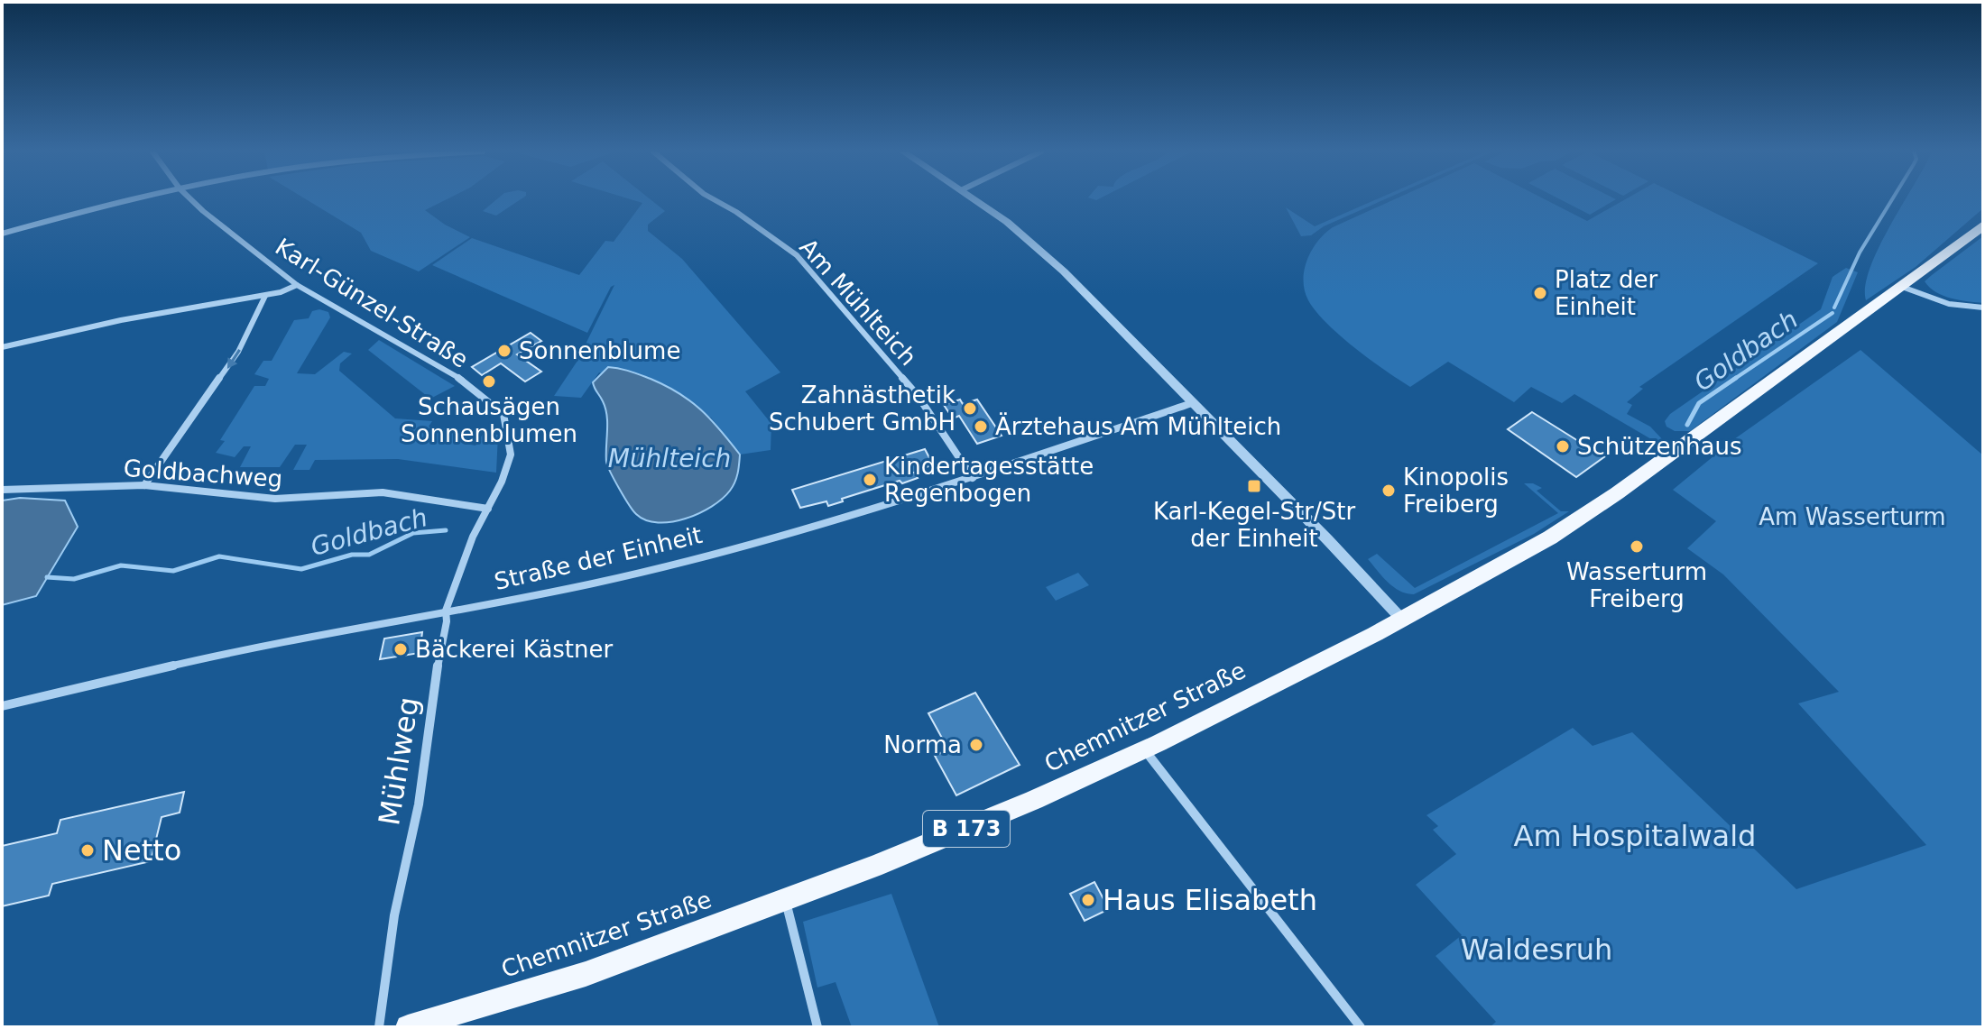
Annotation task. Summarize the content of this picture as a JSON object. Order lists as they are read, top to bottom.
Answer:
{
  "streets": {
    "main road": ["Chemnitzer Straße", "B 173"],
    "street": [
      "Am Mühlteich",
      "Karl-Günzel-Straße",
      "Goldbachweg",
      "Straße der Einheit",
      "Mühlweg"
    ]
  },
  "crossings": [
    ["Am Mühlteich", "Straße der Einheit"],
    ["Karl-Günzel-Straße", "Goldbachweg"],
    ["Karl-Günzel-Straße", "Mühlweg"],
    ["Goldbachweg", "Mühlweg"],
    ["Straße der Einheit", "Mühlweg"],
    ["Chemnitzer Straße", "B 173"]
  ],
  "water": ["Goldbach", "Mühlteich"],
  "parks": ["Am Wasserturm", "Am Hospitalwald", "Waldesruh"],
  "places": {
    "other": [
      "Platz der Einheit",
      "Sonnenblume",
      "Schausägen Sonnenblumen",
      "Zahnästhetik Schubert GmbH",
      "Ärztehaus Am Mühlteich",
      "Schützenhaus",
      "Kindertagesstätte Regenbogen",
      "Kinopolis Freiberg",
      "Wasserturm Freiberg",
      "Bäckerei Kästner",
      "Norma",
      "Netto",
      "Haus Elisabeth"
    ],
    "transit": ["Karl-Kegel-Str/Str der Einheit"]
  }
}
